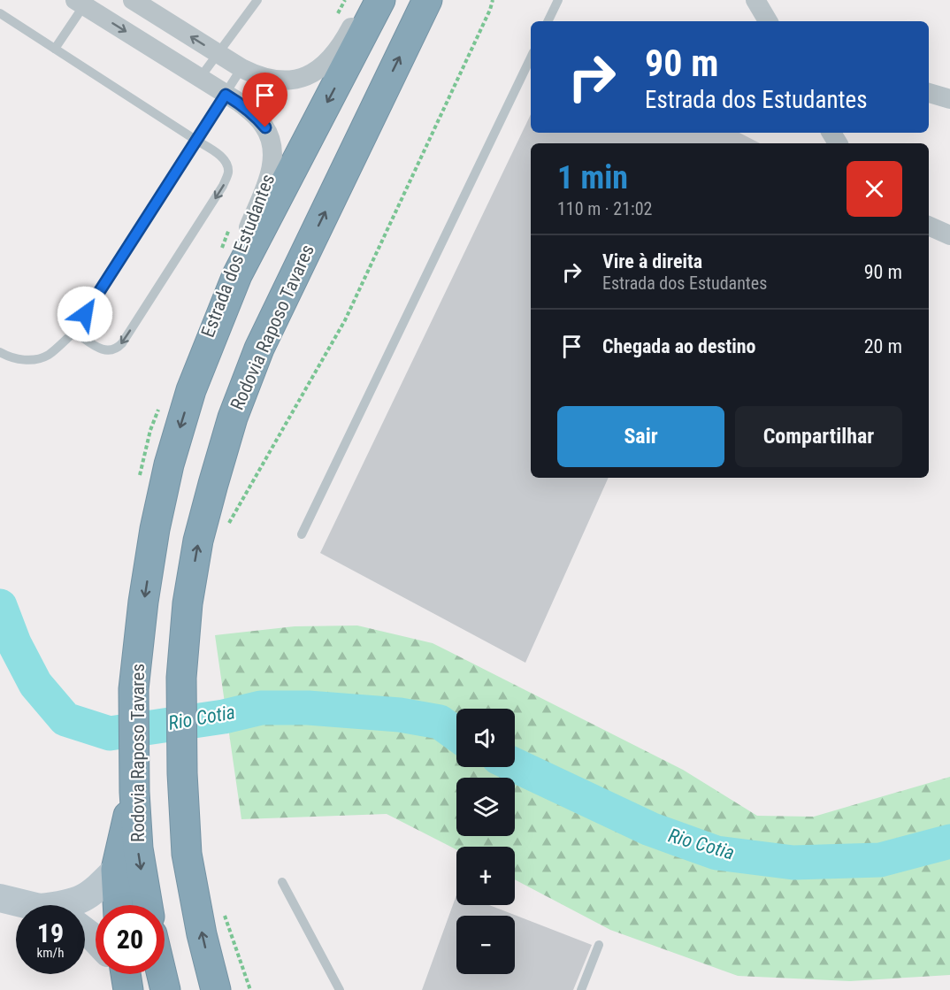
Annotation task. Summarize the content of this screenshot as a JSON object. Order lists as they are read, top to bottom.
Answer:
{
  "streets": {
    "highway": ["Rodovia Raposo Tavares"],
    "street": ["Estrada dos Estudantes"]
  },
  "crossings": [
    ["Estrada dos Estudantes", "Rodovia Raposo Tavares"]
  ],
  "water": ["Rio Cotia"],
  "page": {
    "turn": ["90 m", "Estrada dos Estudantes"],
    "heading": ["1 min", "110 m · 21:02"],
    "list": [
      {
        "name": "Vire à direita",
        "note": "Estrada dos Estudantes",
        "value": "90 m"
      },
      {
        "name": "Chegada ao destino",
        "value": "20 m"
      }
    ],
    "buttons": ["Sair", "Compartilhar"],
    "map_buttons": ["+", "−"],
    "speed": "19 km/h",
    "limit": "20"
  }
}
